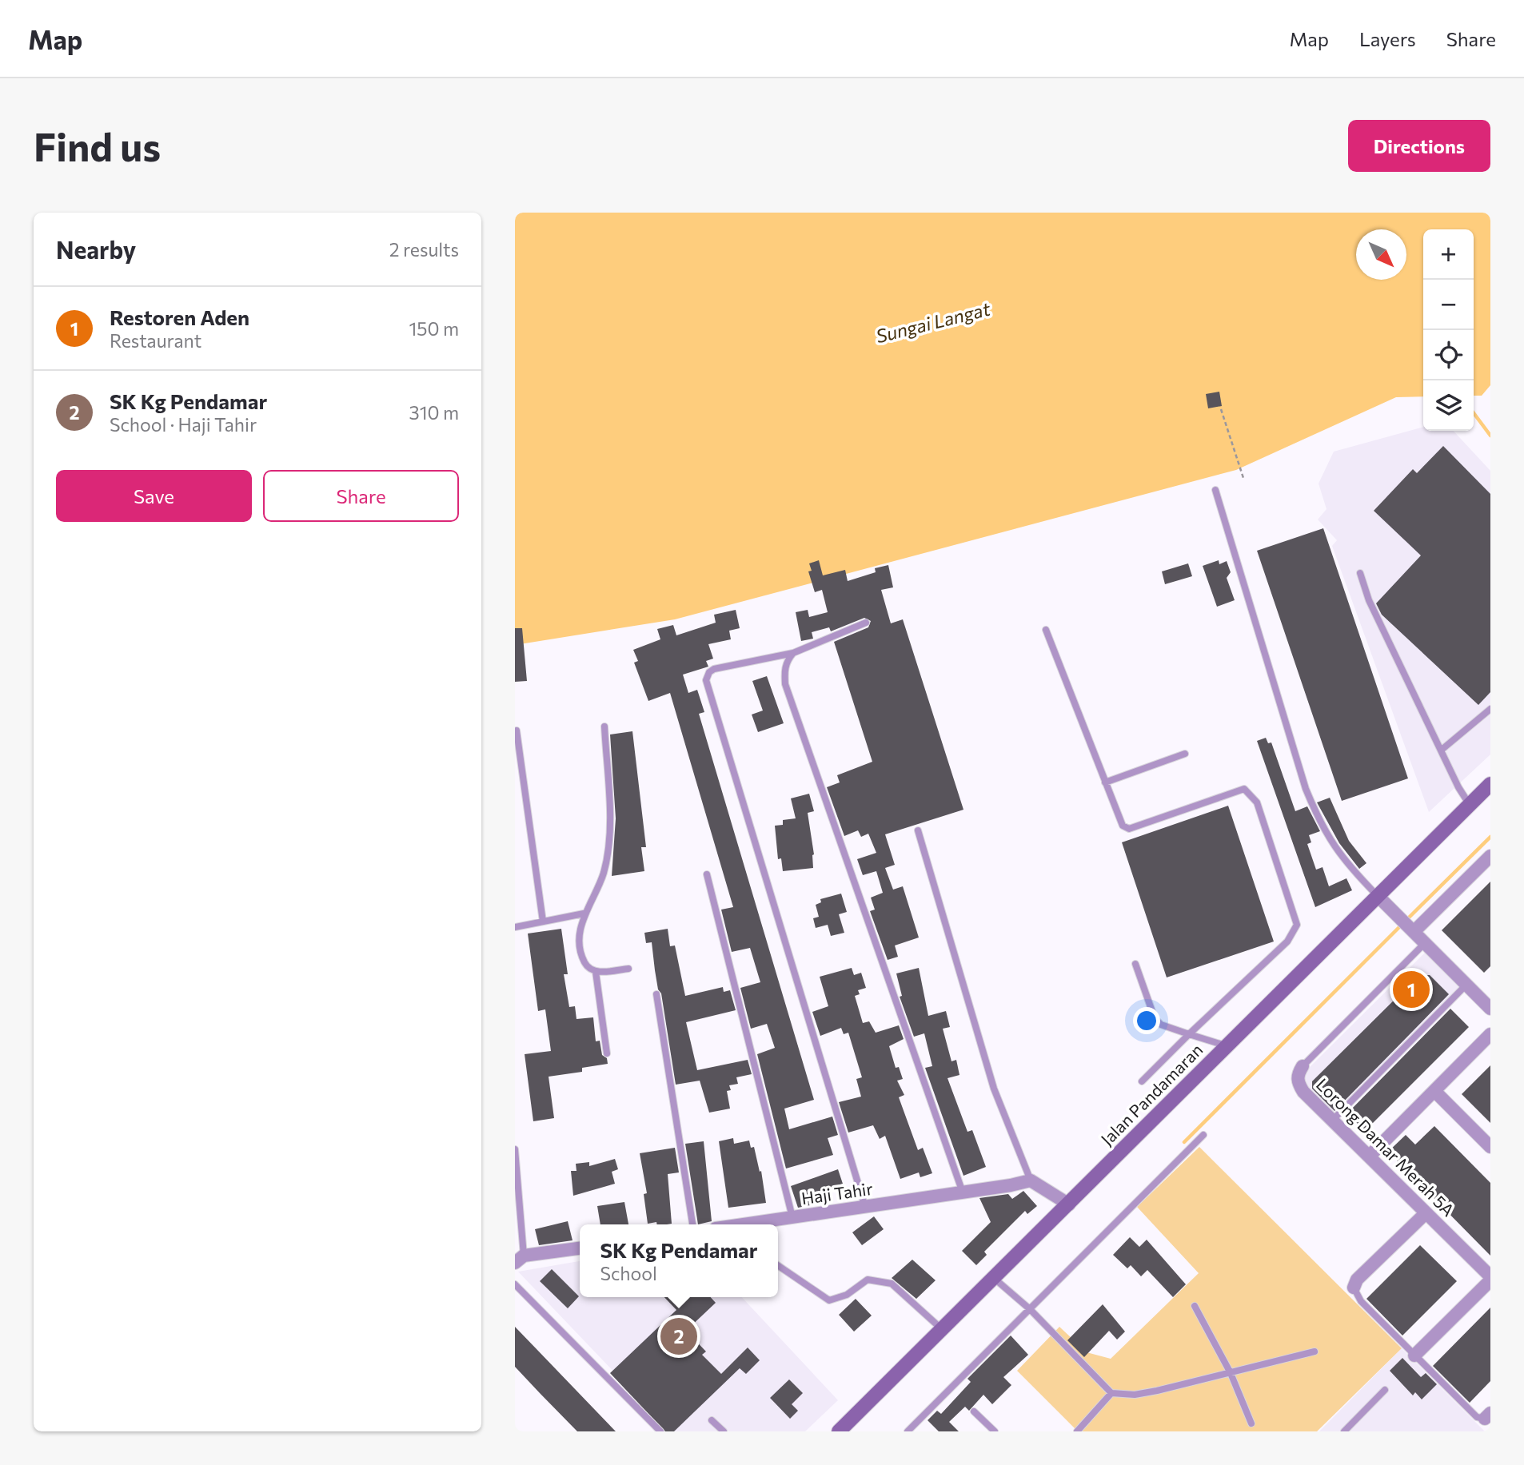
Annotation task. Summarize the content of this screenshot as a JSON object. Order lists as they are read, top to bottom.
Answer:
{
  "streets": {
    "main road": ["Jalan Pandamaran"],
    "street": ["Lorong Damar Merah 5A", "Haji Tahir"]
  },
  "water": ["Sungai Langat"],
  "north": "bottom right",
  "page": {
    "header": "Map",
    "nav": ["Map", "Layers", "Share"],
    "buttons": [
      "Directions",
      ["Save", "Share"]
    ],
    "title": "Find us",
    "heading": ["Nearby", "2 results"],
    "map_buttons": ["+", "−"],
    "list": [
      {
        "mark": "1",
        "name": "Restoren Aden",
        "note": "Restaurant",
        "value": "150 m"
      },
      {
        "mark": "2",
        "name": "SK Kg Pendamar",
        "note": "School · Haji Tahir",
        "value": "310 m"
      }
    ],
    "pins": ["1", "2"],
    "popup": ["SK Kg Pendamar", "School"]
  }
}
